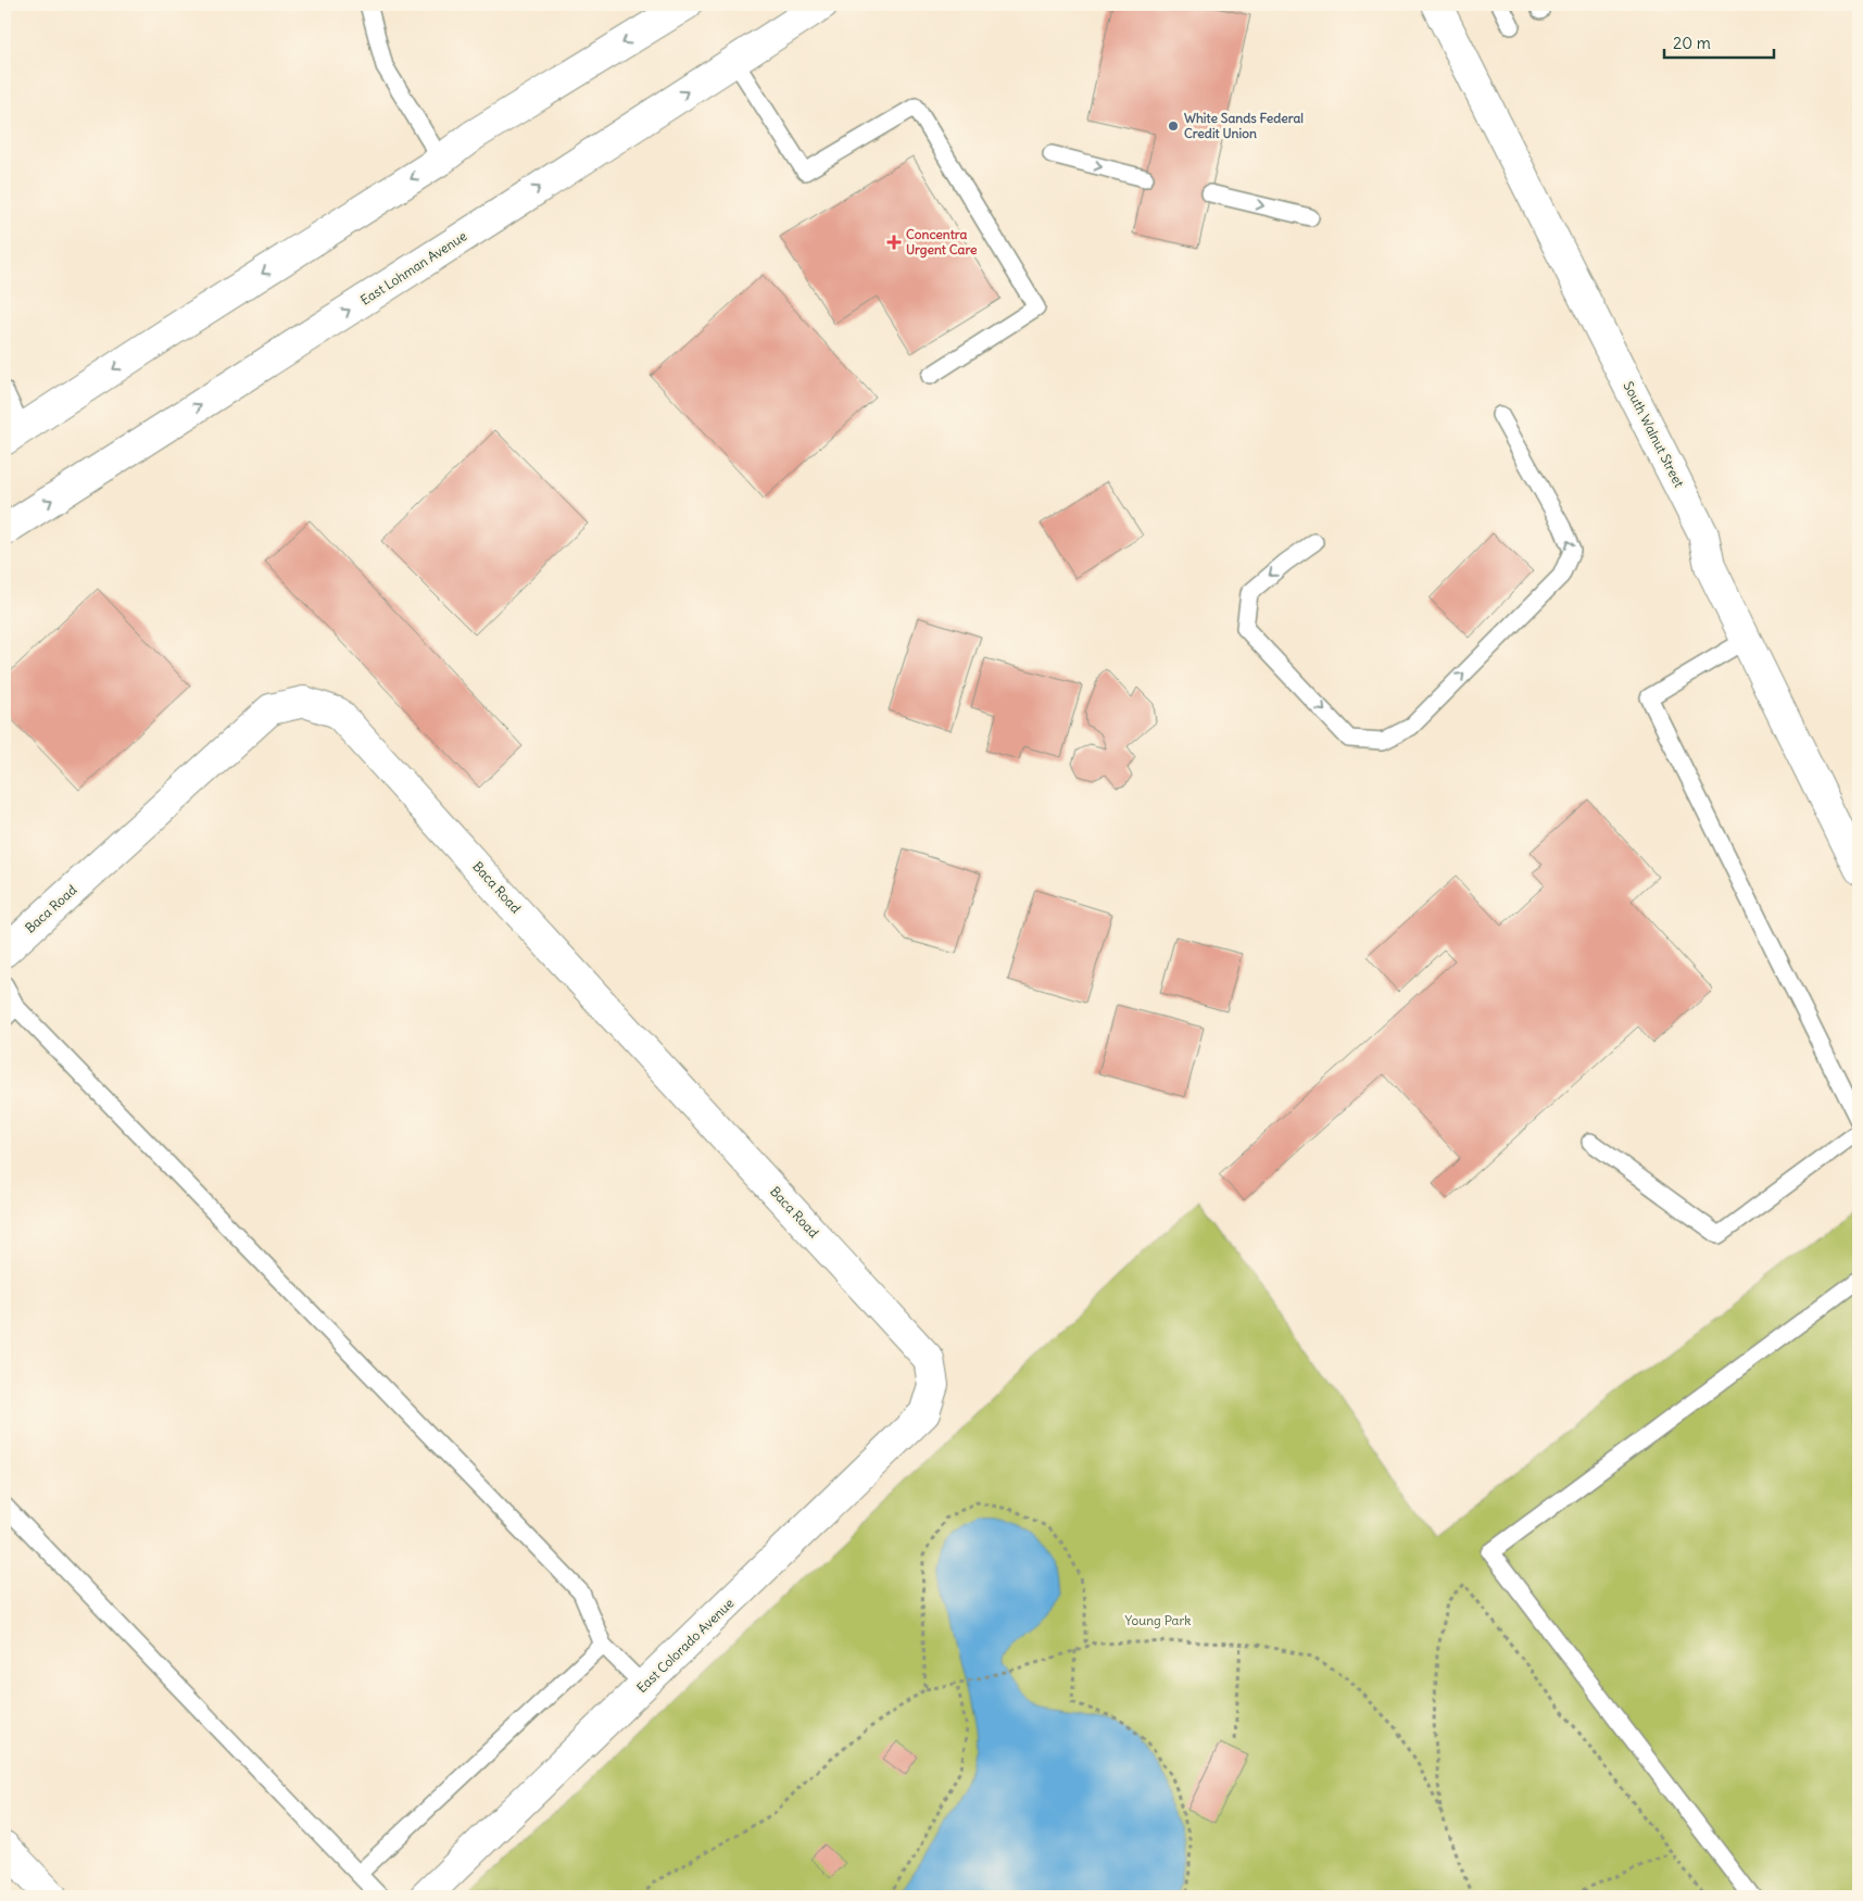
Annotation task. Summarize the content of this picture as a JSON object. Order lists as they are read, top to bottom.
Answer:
{
  "streets": {
    "street": [
      "East Lohman Avenue",
      "South Walnut Street",
      "Baca Road",
      "East Colorado Avenue"
    ]
  },
  "crossings": [
    ["Baca Road", "East Colorado Avenue"]
  ],
  "parks": ["Young Park"],
  "places": {
    "other": ["White Sands Federal Credit Union"],
    "health": ["Concentra Urgent Care"]
  },
  "scale_bar": "20 m"
}
